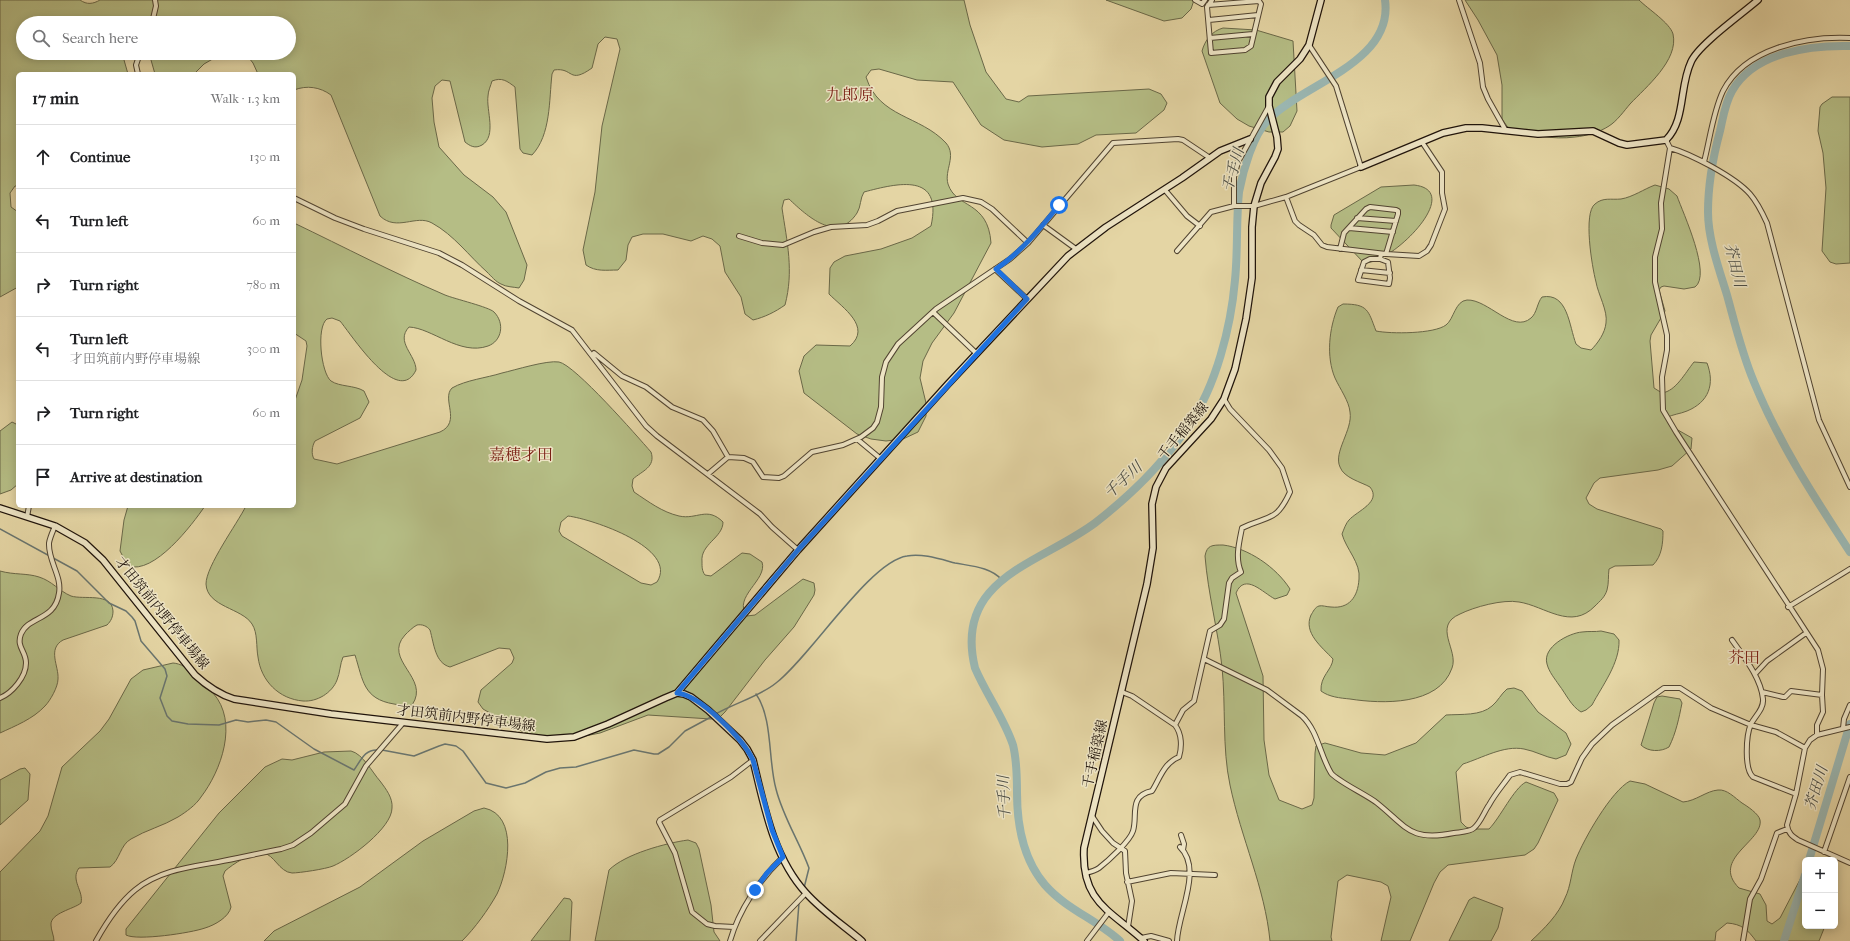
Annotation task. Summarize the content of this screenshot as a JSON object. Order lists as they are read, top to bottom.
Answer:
{
  "streets": {
    "main road": ["千手稲築線", "才田筑前内野停車場線"]
  },
  "districts": ["九郎原", "嘉穂才田", "芥田"],
  "water": ["千手川", "芥田川"],
  "page": {
    "search": "Search here",
    "heading": ["17 min", "Walk · 1.3 km"],
    "list": [
      ["Continue", "130 m"],
      ["Turn left", "60 m"],
      ["Turn right", "780 m"],
      ["Turn left", "才田筑前内野停車場線", "300 m"],
      ["Turn right", "60 m"],
      "Arrive at destination"
    ],
    "map_buttons": ["+", "−"]
  }
}
